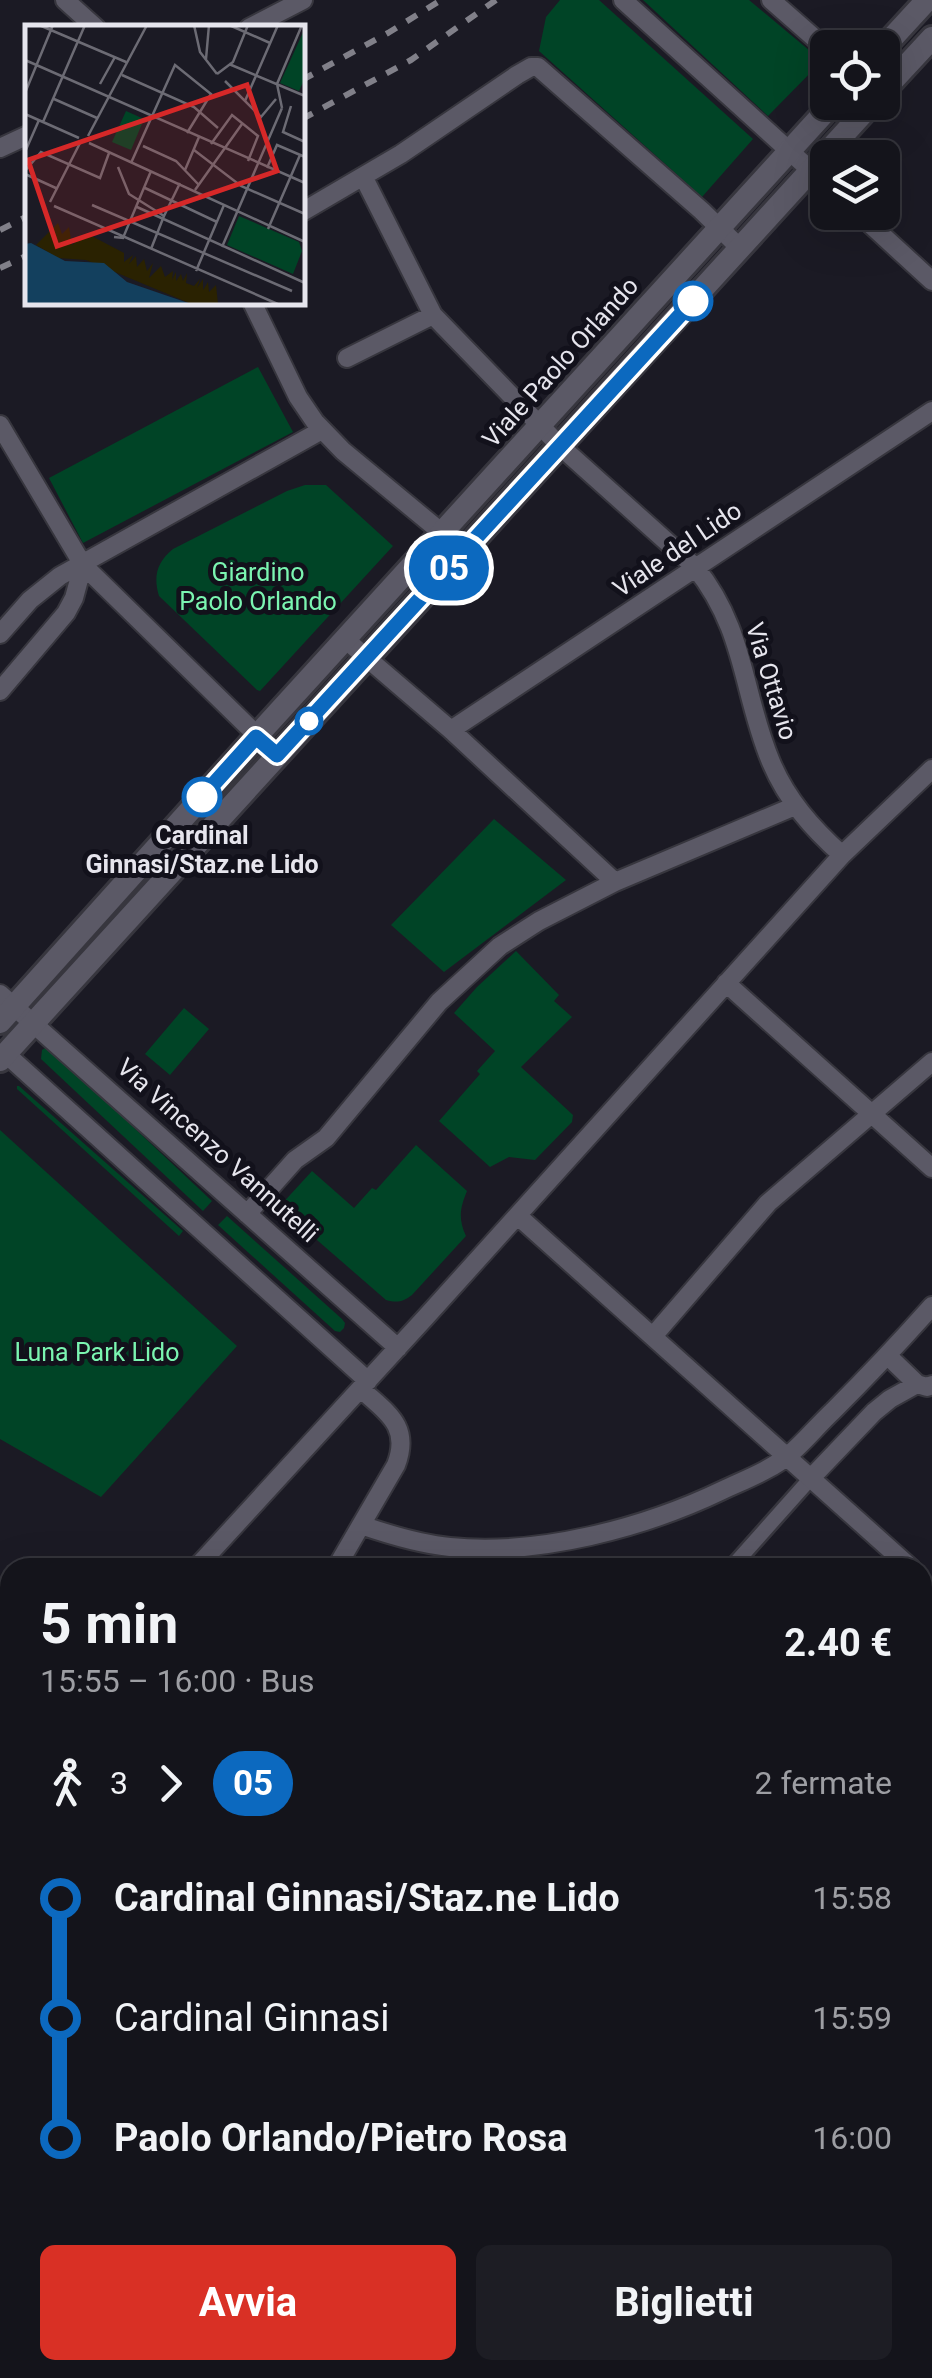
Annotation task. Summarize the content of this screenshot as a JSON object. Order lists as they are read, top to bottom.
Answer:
{
  "streets": {
    "street": [
      "Viale Paolo Orlando",
      "Viale del Lido",
      "Via Ottavio",
      "Via Vincenzo Vannutelli"
    ]
  },
  "crossings": [
    ["Viale Paolo Orlando", "Via Ottavio"],
    ["Viale Paolo Orlando", "Via Vincenzo Vannutelli"],
    ["Viale del Lido", "Via Ottavio"]
  ],
  "parks": ["Giardino Paolo Orlando", "Luna Park Lido"],
  "places": ["Cardinal Ginnasi/Staz.ne Lido"],
  "lines": ["bus line 05"],
  "page": {
    "on_map": "05",
    "heading": ["5 min", "15:55 – 16:00 · Bus", "2.40 €"],
    "legs": ["3", "05", "2 fermate"],
    "list": [
      {
        "name": "Cardinal Ginnasi/Staz.ne Lido",
        "value": "15:58"
      },
      {
        "name": "Cardinal Ginnasi",
        "value": "15:59"
      },
      {
        "name": "Paolo Orlando/Pietro Rosa",
        "value": "16:00"
      }
    ],
    "buttons": ["Avvia", "Biglietti"]
  }
}
